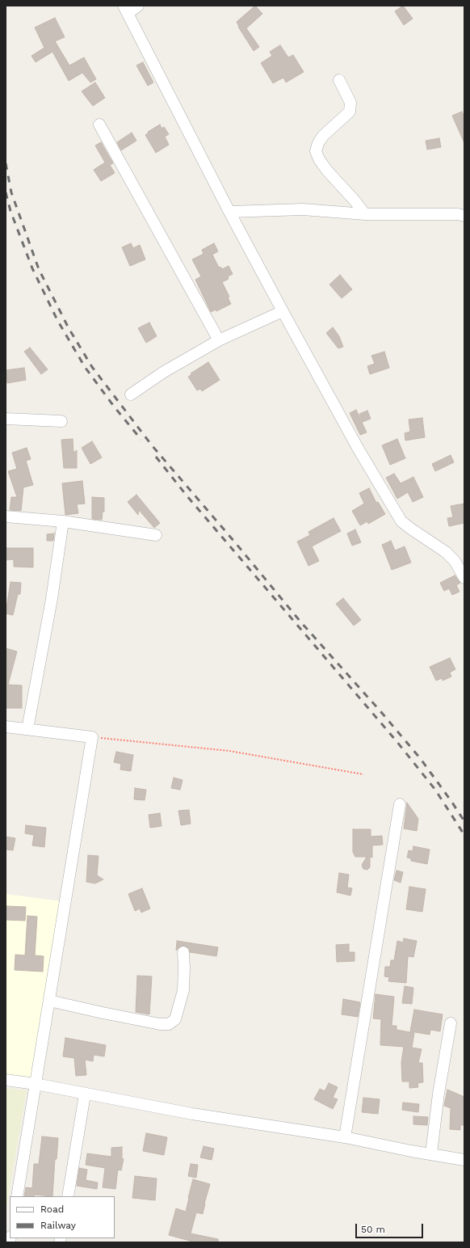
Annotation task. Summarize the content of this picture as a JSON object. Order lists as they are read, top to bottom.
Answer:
{
  "legend": ["Road", "Railway"],
  "scale_bar": "50 m"
}
